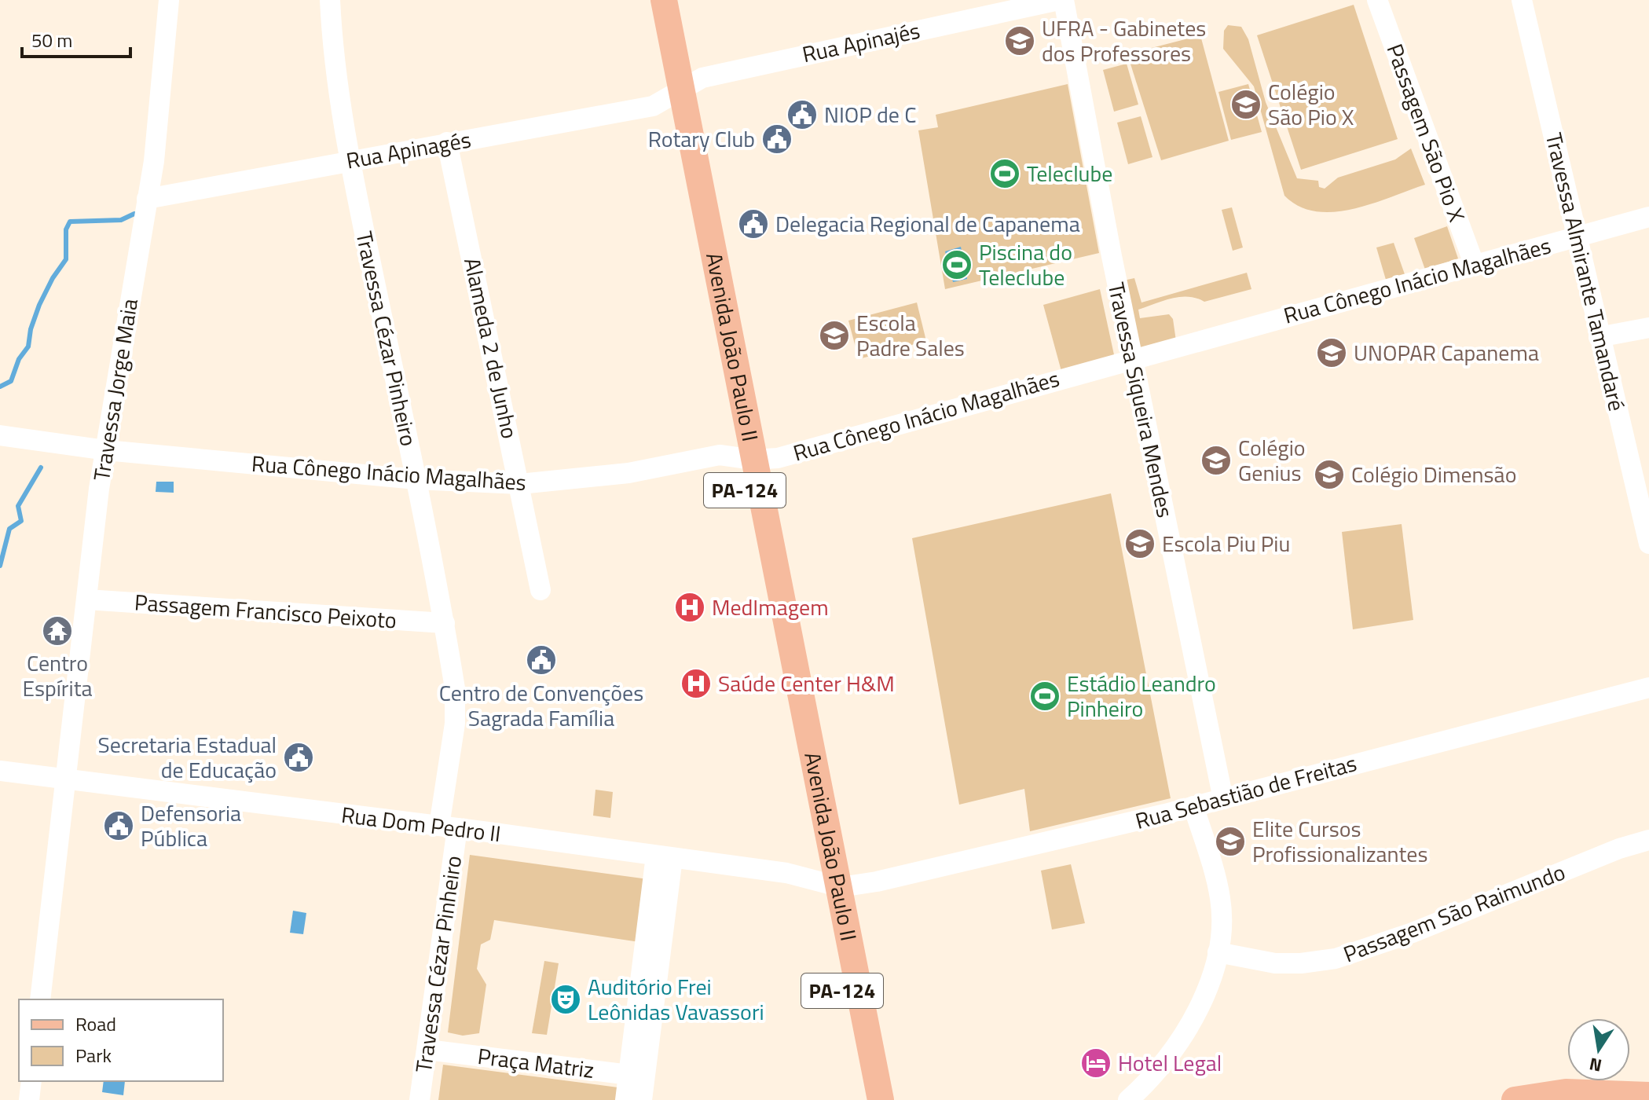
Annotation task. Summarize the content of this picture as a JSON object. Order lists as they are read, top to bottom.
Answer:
{
  "streets": {
    "main road": ["Avenida João Paulo II", "PA-124"],
    "street": [
      "Rua Apinajés",
      "Passagem São Pio X",
      "Rua Apinagés",
      "Travessa Almirante Tamandaré",
      "Rua Cônego Inácio Magalhães",
      "Travessa Cézar Pinheiro",
      "Alameda 2 de Junho",
      "Travessa Jorge Maia",
      "Travessa Siqueira Mendes",
      "Passagem Francisco Peixoto",
      "Rua Sebastião de Freitas",
      "Rua Dom Pedro II",
      "Passagem São Raimundo",
      "Praça Matriz"
    ]
  },
  "crossings": [
    ["Rua Apinajés", "Rua Apinagés"],
    ["Rua Apinajés", "Avenida João Paulo II"],
    ["Passagem São Pio X", "Rua Cônego Inácio Magalhães"],
    ["Rua Apinagés", "Travessa Cézar Pinheiro"],
    ["Rua Apinagés", "Avenida João Paulo II"],
    ["Rua Apinagés", "Alameda 2 de Junho"],
    ["Rua Apinagés", "Travessa Jorge Maia"],
    ["Travessa Almirante Tamandaré", "Rua Cônego Inácio Magalhães"],
    ["Rua Cônego Inácio Magalhães", "Travessa Cézar Pinheiro"],
    ["Rua Cônego Inácio Magalhães", "Avenida João Paulo II"],
    ["Rua Cônego Inácio Magalhães", "Alameda 2 de Junho"],
    ["Rua Cônego Inácio Magalhães", "Travessa Jorge Maia"],
    ["Rua Cônego Inácio Magalhães", "Travessa Siqueira Mendes"],
    ["Travessa Cézar Pinheiro", "Passagem Francisco Peixoto"],
    ["Travessa Cézar Pinheiro", "Rua Dom Pedro II"],
    ["Travessa Cézar Pinheiro", "Praça Matriz"],
    ["Avenida João Paulo II", "Rua Sebastião de Freitas"],
    ["Avenida João Paulo II", "Rua Dom Pedro II"],
    ["Travessa Jorge Maia", "Passagem Francisco Peixoto"],
    ["Travessa Jorge Maia", "Rua Dom Pedro II"],
    ["Travessa Siqueira Mendes", "Rua Sebastião de Freitas"],
    ["Rua Sebastião de Freitas", "Rua Dom Pedro II"]
  ],
  "places": {
    "school or university": [
      "UFRA - Gabinetes dos Professores",
      "Colégio São Pio X",
      "Escola Padre Sales",
      "UNOPAR Capanema",
      "Colégio Genius",
      "Colégio Dimensão",
      "Escola Piu Piu",
      "Elite Cursos Profissionalizantes"
    ],
    "public building": [
      "NIOP de C",
      "Rotary Club",
      "Delegacia Regional de Capanema",
      "Centro de Convenções Sagrada Família",
      "Secretaria Estadual de Educação",
      "Defensoria Pública"
    ],
    "sports": ["Teleclube", "Piscina do Teleclube", "Estádio Leandro Pinheiro"],
    "hospital": ["MedImagem", "Saúde Center H&M"],
    "temple": ["Centro Espírita"],
    "theatre": ["Auditório Frei Leônidas Vavassori"],
    "hotel": ["Hotel Legal"]
  },
  "legend": ["Road", "Park"],
  "scale_bar": "50 m",
  "north": "bottom"
}
